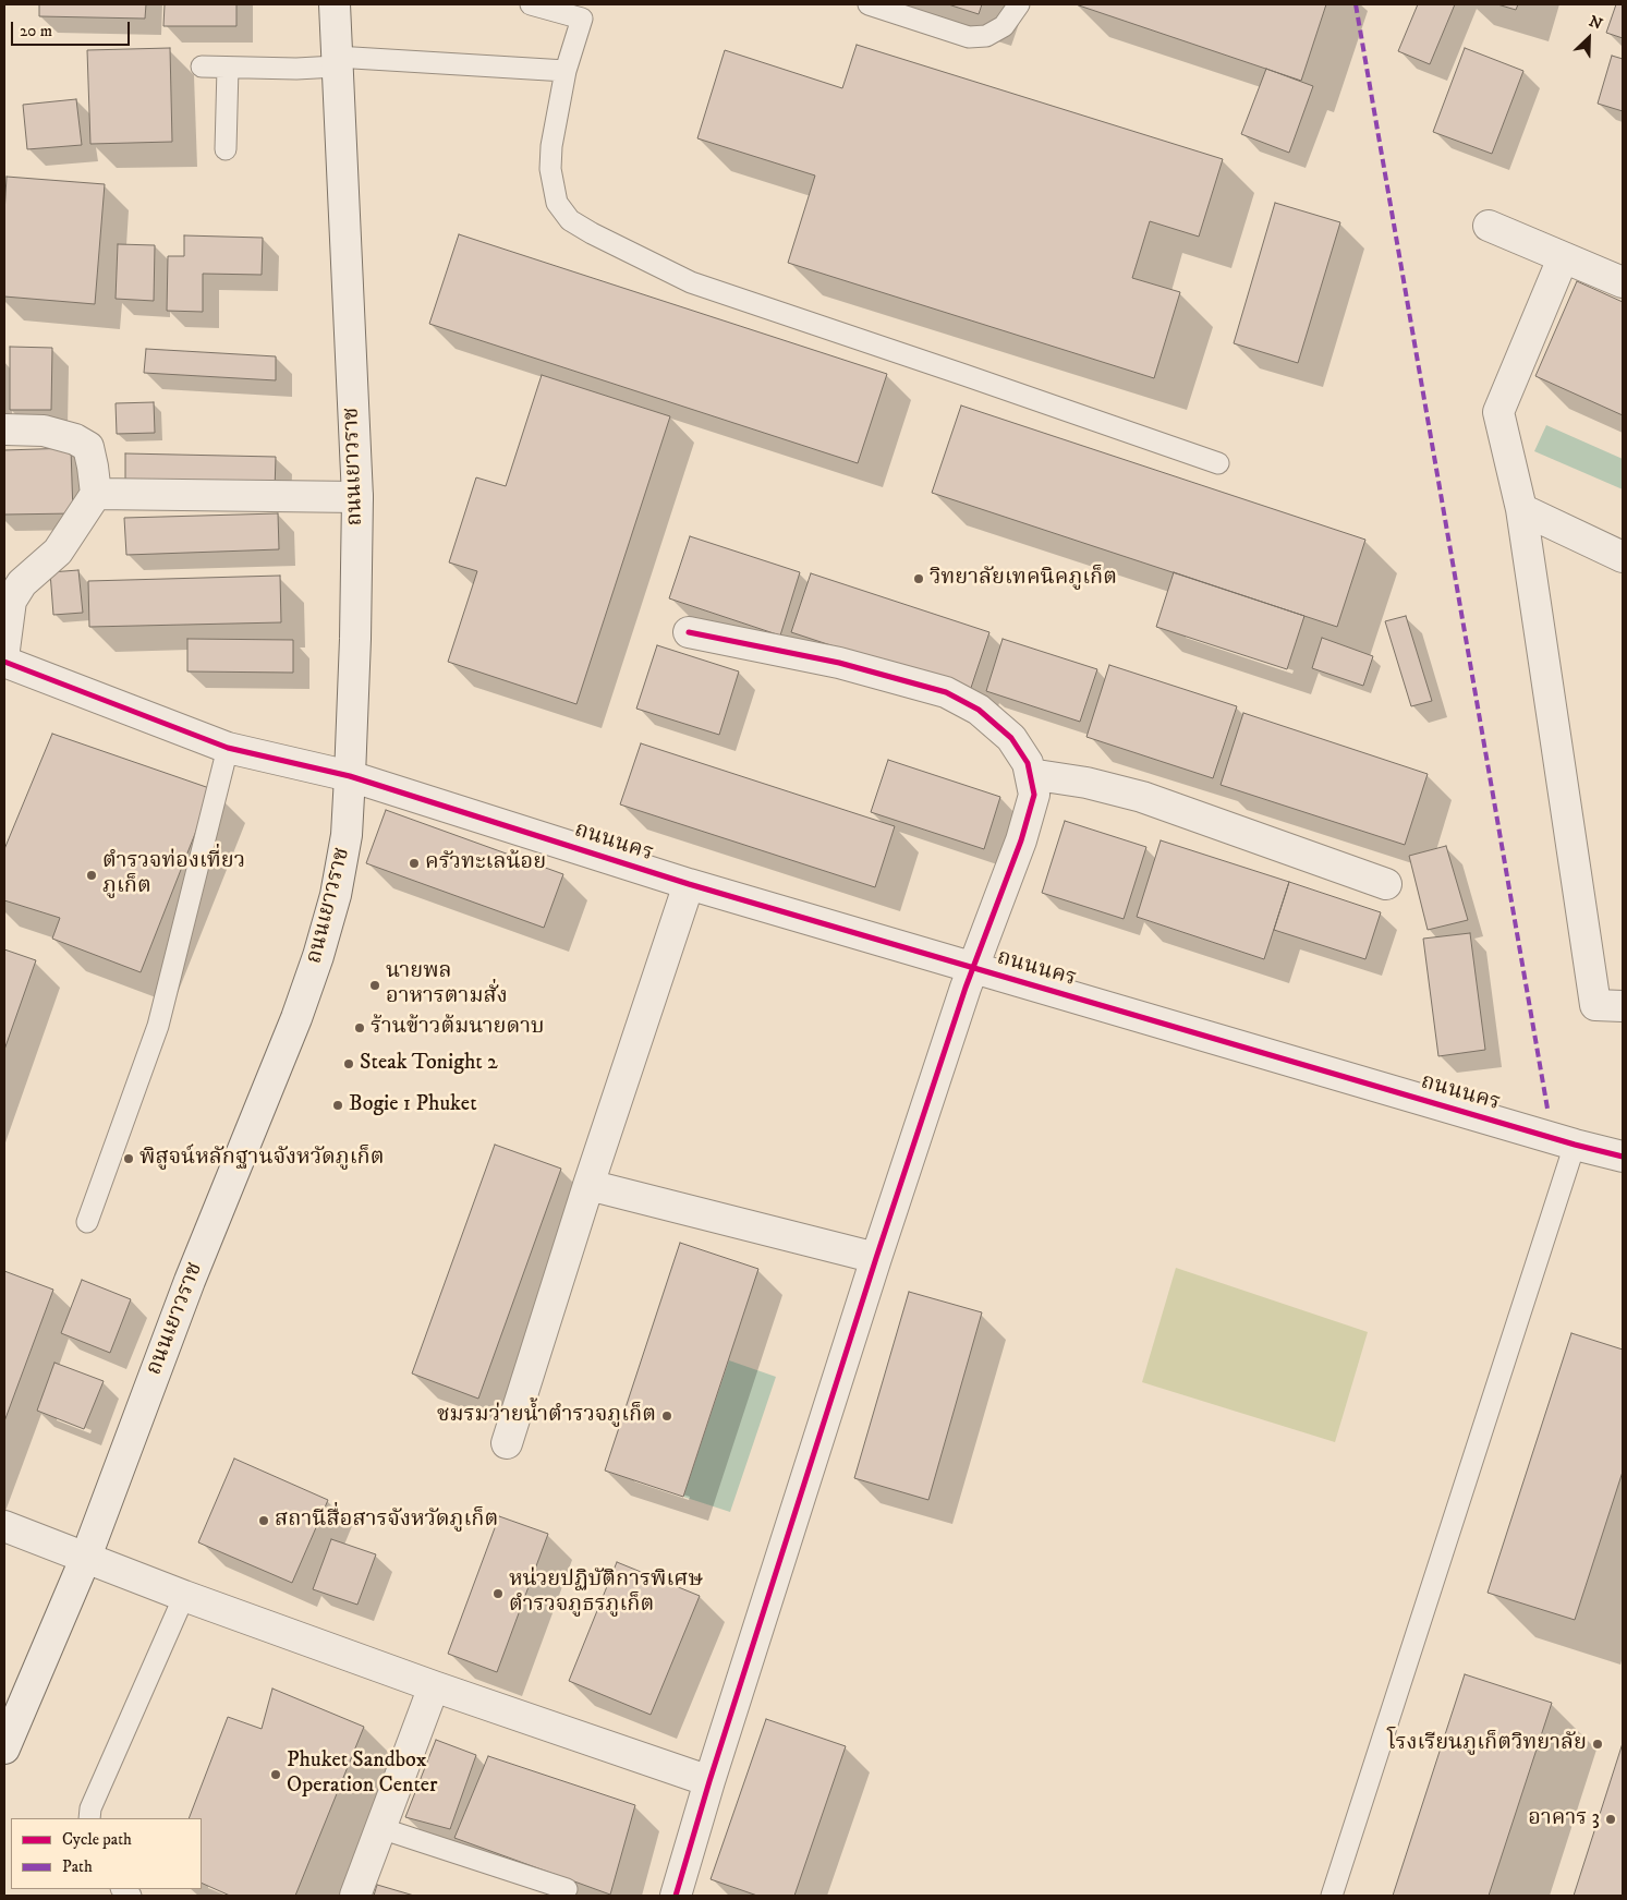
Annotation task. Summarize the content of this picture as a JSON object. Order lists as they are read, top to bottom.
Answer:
{
  "streets": {
    "street": ["ถนนเยาวราช", "ถนนนคร"]
  },
  "crossings": [
    ["ถนนเยาวราช", "ถนนนคร"]
  ],
  "places": [
    "วิทยาลัยเทคนิคภูเก็ต",
    "ครัวทะเลน้อย",
    "ตำรวจท่องเที่ยว ภูเก็ต",
    "นายพล อาหารตามสั่ง",
    "ร้านข้าวต้มนายดาบ",
    "Steak Tonight 2",
    "Bogie 1 Phuket",
    "พิสูจน์หลักฐานจังหวัดภูเก็ต",
    "ชมรมว่ายน้ำตำรวจภูเก็ต",
    "สถานีสื่อสารจังหวัดภูเก็ต",
    "หน่วยปฏิบัติการพิเศษ ตำรวจภูธรภูเก็ต",
    "โรงเรียนภูเก็ตวิทยาลัย",
    "Phuket Sandbox Operation Center",
    "อาคาร 3"
  ],
  "legend": ["Cycle path", "Path"],
  "scale_bar": "20 m",
  "north": "top right"
}
